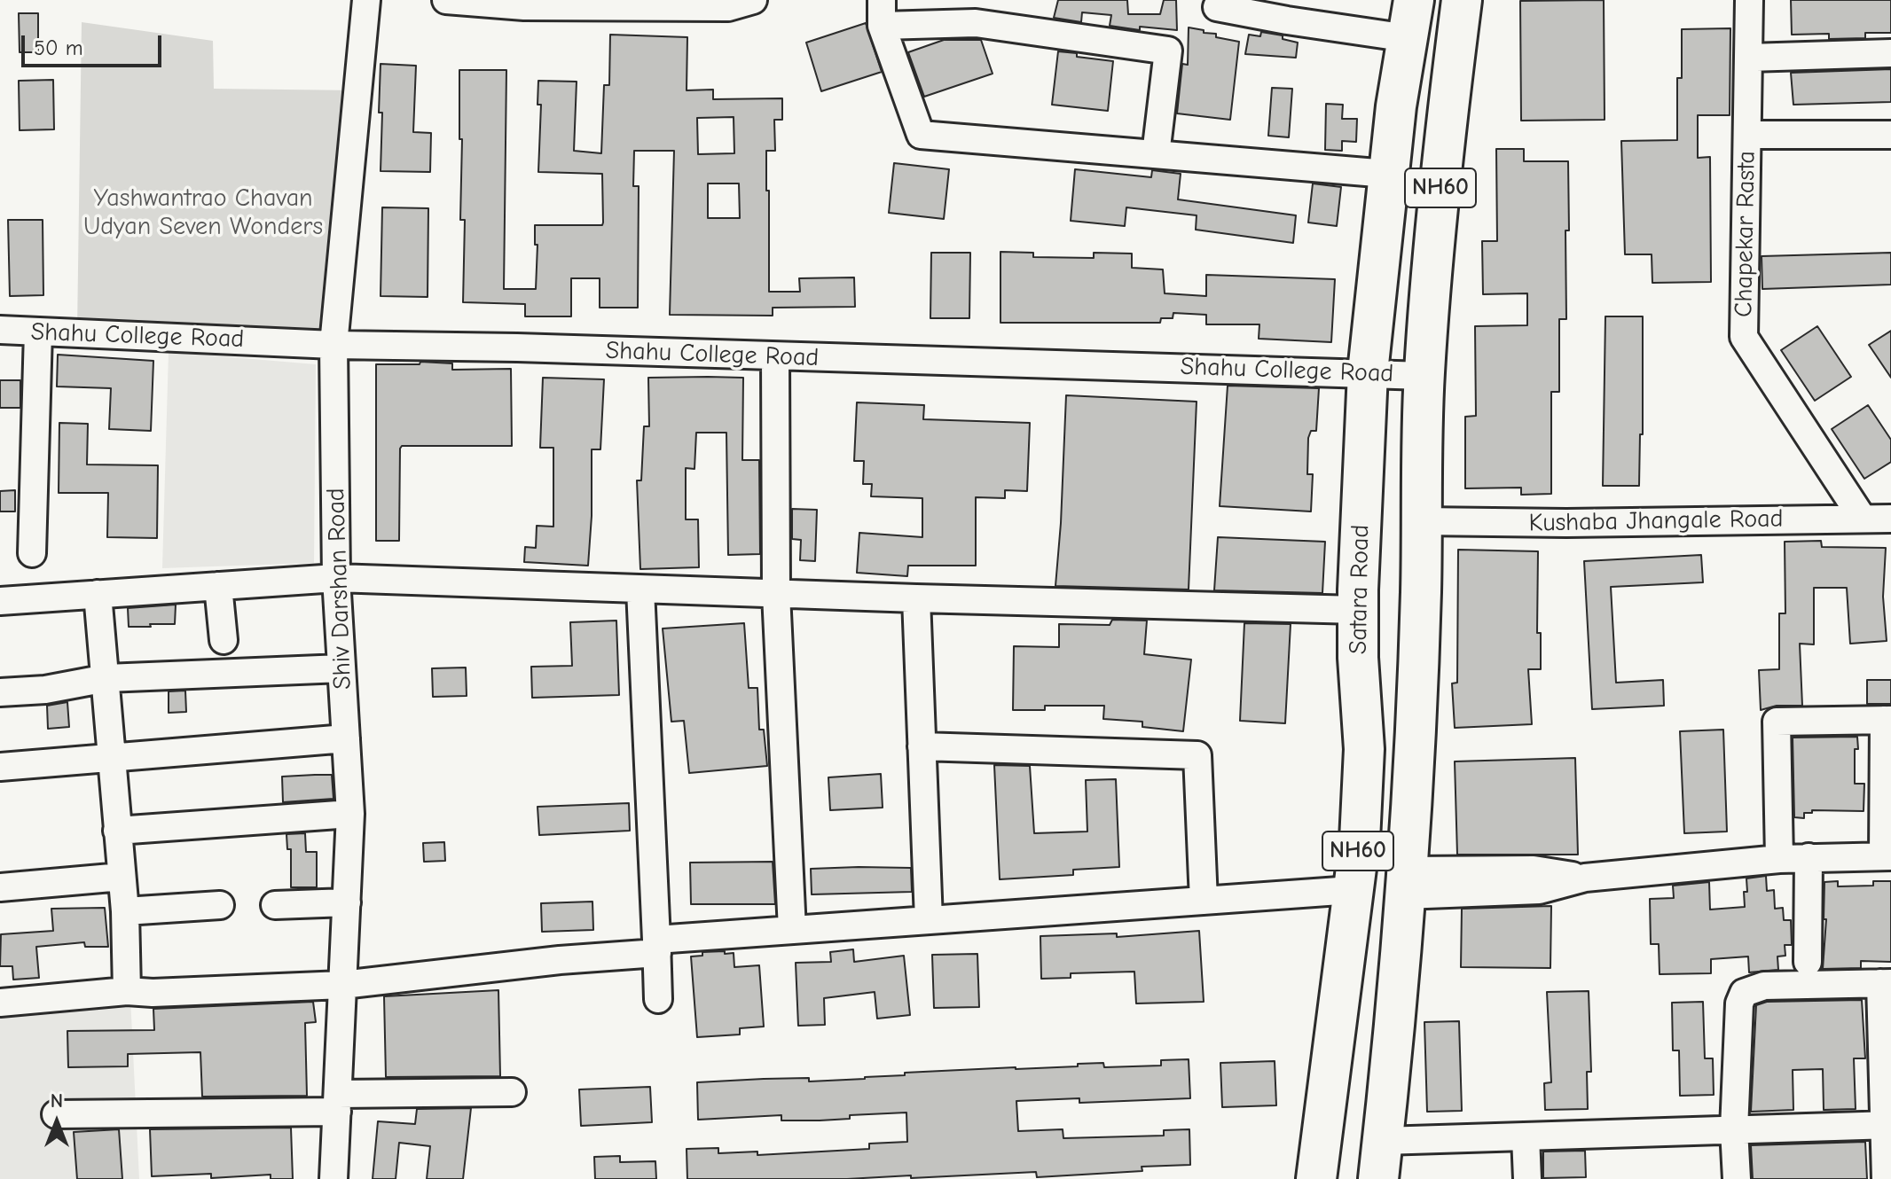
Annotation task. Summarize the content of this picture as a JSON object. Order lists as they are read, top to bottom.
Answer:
{
  "streets": {
    "highway": ["NH60", "Satara Road"],
    "street": [
      "Chapekar Rasta",
      "Shahu College Road",
      "Kushaba Jhangale Road",
      "Shiv Darshan Road"
    ]
  },
  "crossings": [
    ["NH60", "Shahu College Road"],
    ["NH60", "Kushaba Jhangale Road"],
    ["Chapekar Rasta", "Kushaba Jhangale Road"],
    ["Shahu College Road", "Shiv Darshan Road"],
    ["Shahu College Road", "Satara Road"]
  ],
  "parks": ["Yashwantrao Chavan Udyan Seven Wonders"],
  "scale_bar": "50 m",
  "north": "top"
}
